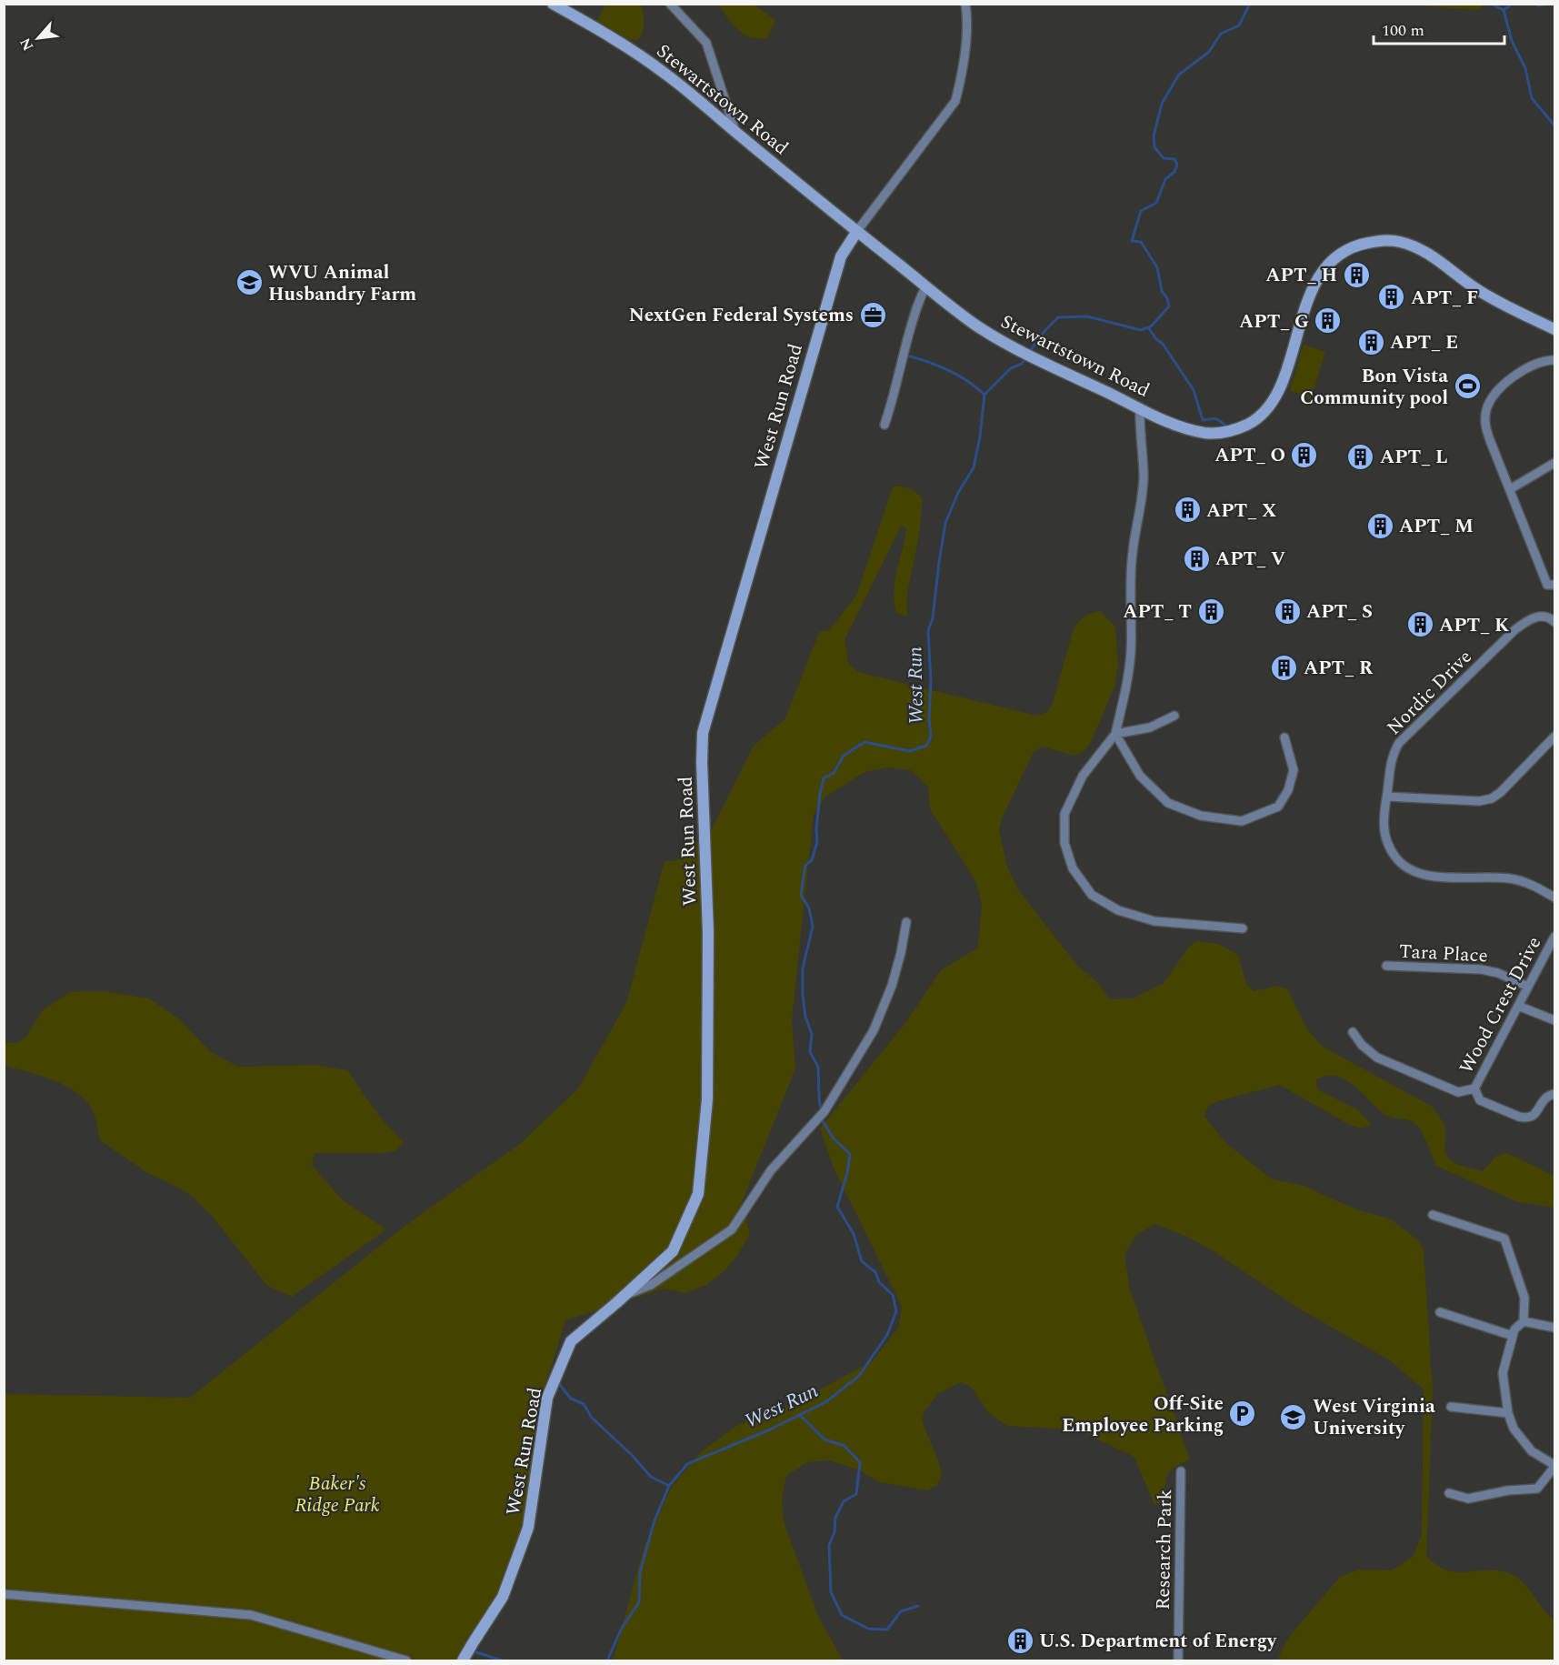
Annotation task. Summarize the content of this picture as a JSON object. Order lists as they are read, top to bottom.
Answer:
{
  "streets": {
    "street": [
      "Stewartstown Road",
      "West Run Road",
      "Nordic Drive",
      "Tara Place",
      "Wood Crest Drive",
      "Research Park"
    ]
  },
  "crossings": [
    ["Stewartstown Road", "West Run Road"],
    ["Tara Place", "Wood Crest Drive"]
  ],
  "water": ["West Run"],
  "parks": ["Baker's Ridge Park"],
  "places": {
    "building": [
      "APT_ H",
      "APT_ F",
      "APT_ G",
      "APT_ E",
      "APT_ O",
      "APT_ L",
      "APT_ X",
      "APT_ M",
      "APT_ V",
      "APT_ T",
      "APT_ S",
      "APT_ K",
      "APT_ R",
      "U.S. Department of Energy"
    ],
    "school or university": ["WVU Animal Husbandry Farm", "West Virginia University"],
    "office": ["NextGen Federal Systems"],
    "sports": ["Bon Vista Community pool"],
    "parking": ["Off-Site Employee Parking"]
  },
  "scale_bar": "100 m",
  "north": "bottom left"
}
